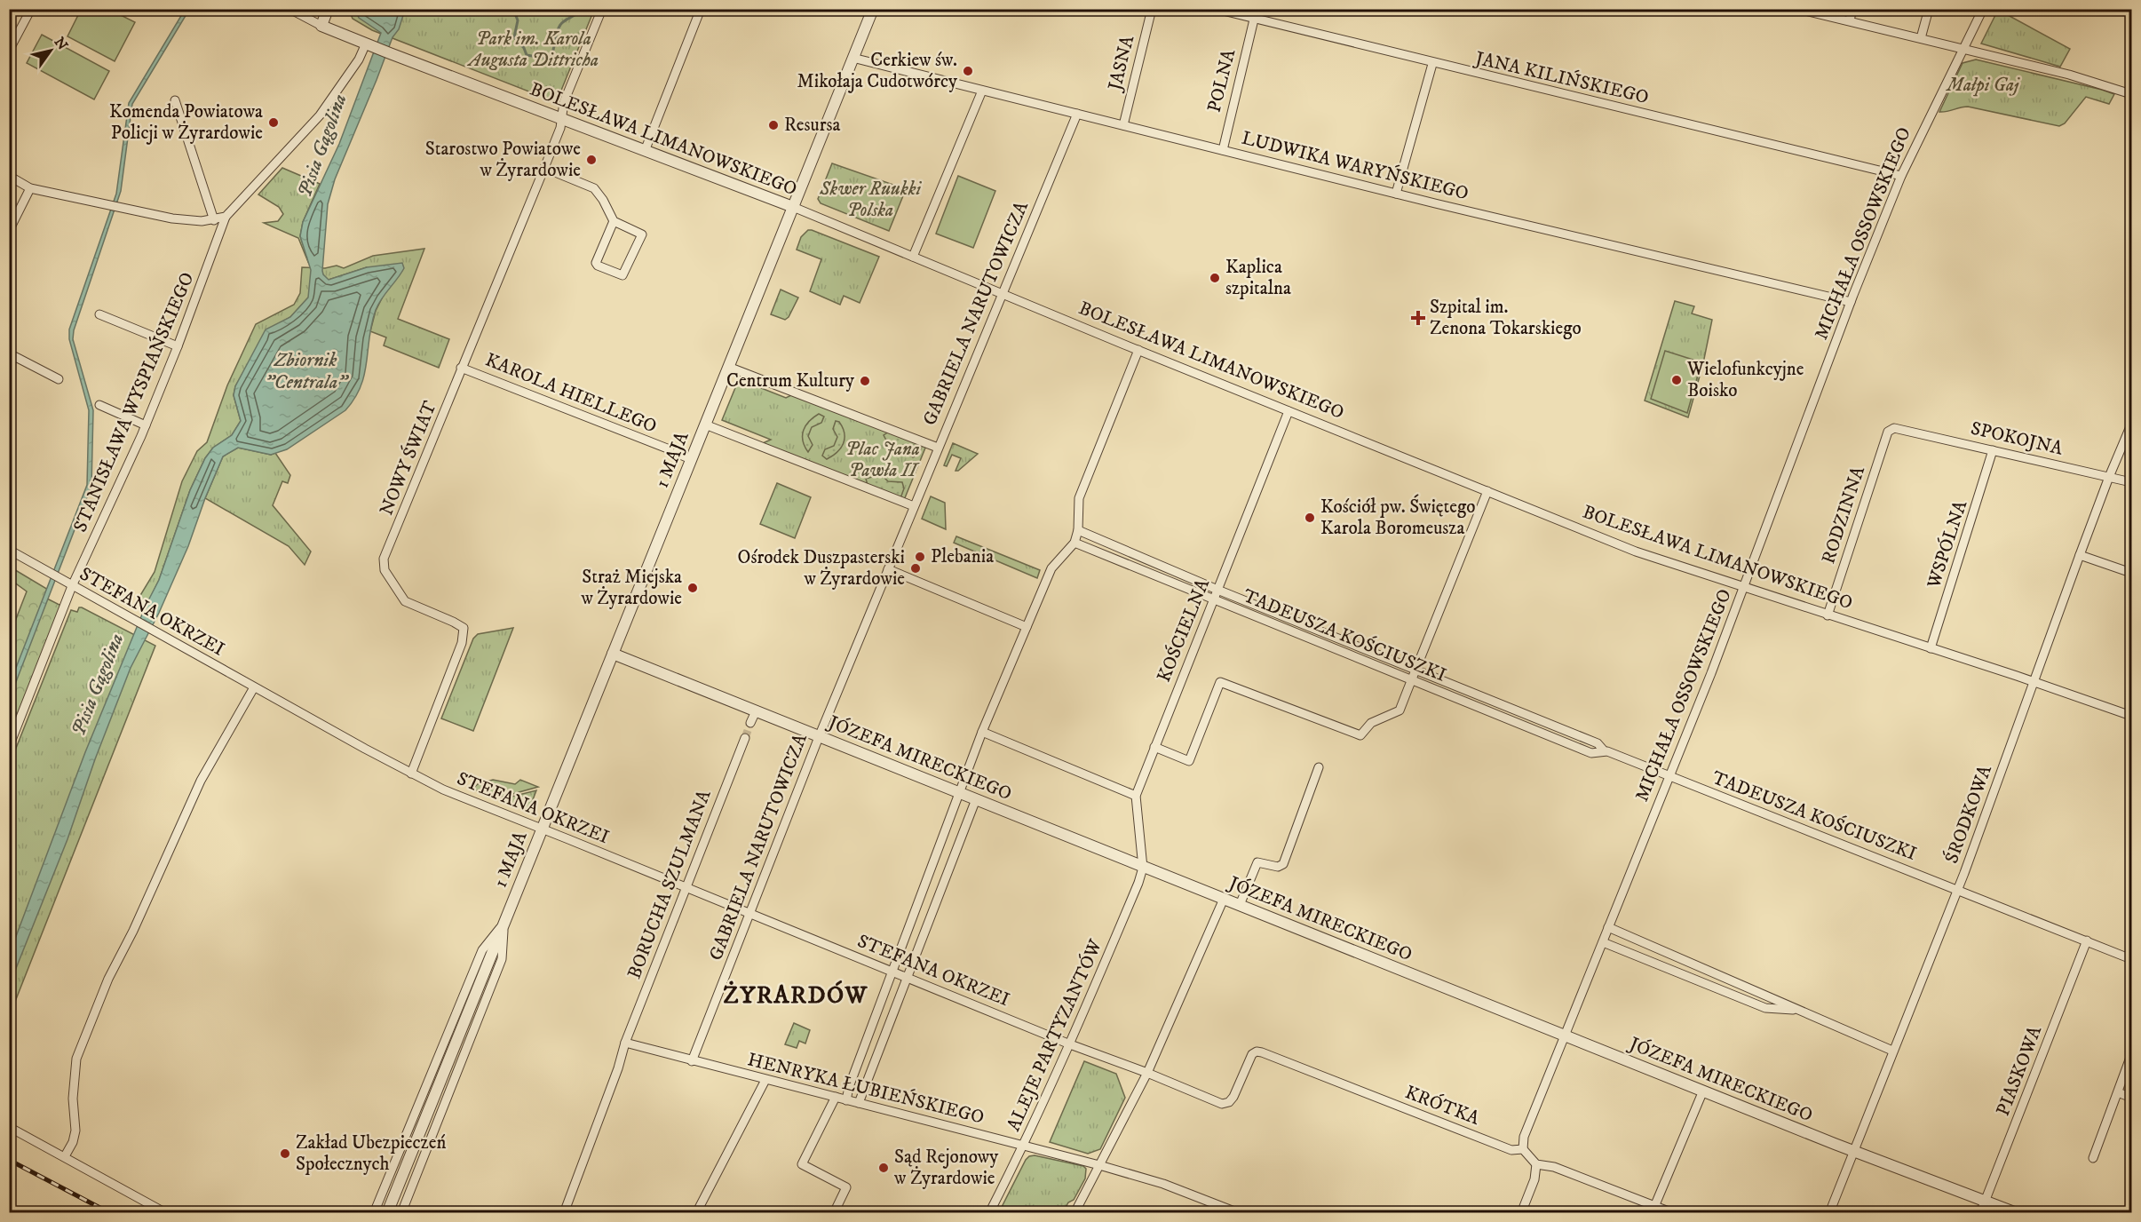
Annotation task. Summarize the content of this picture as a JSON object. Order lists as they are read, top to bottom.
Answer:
{
  "streets": {
    "street": [
      "JASNA",
      "JANA KILIŃSKIEGO",
      "POLNA",
      "BOLESŁAWA LIMANOWSKIEGO",
      "LUDWIKA WARYŃSKIEGO",
      "MICHAŁA OSSOWSKIEGO",
      "GABRIELA NARUTOWICZA",
      "KAROLA HIELLEGO",
      "STANISŁAWA WYSPIAŃSKIEGO",
      "SPOKOJNA",
      "NOWY ŚWIAT",
      "1 MAJA",
      "RODZINNA",
      "WSPÓLNA",
      "STEFANA OKRZEI",
      "KOŚCIELNA",
      "TADEUSZA KOŚCIUSZKI",
      "JÓZEFA MIRECKIEGO",
      "ŚRODKOWA",
      "BORUCHA SZULMANA",
      "ALEJE PARTYZANTÓW",
      "PIASKOWA",
      "HENRYKA ŁUBIEŃSKIEGO",
      "KRÓTKA"
    ]
  },
  "crossings": [
    ["JASNA", "LUDWIKA WARYŃSKIEGO"],
    ["JANA KILIŃSKIEGO", "POLNA"],
    ["JANA KILIŃSKIEGO", "MICHAŁA OSSOWSKIEGO"],
    ["POLNA", "LUDWIKA WARYŃSKIEGO"],
    ["BOLESŁAWA LIMANOWSKIEGO", "MICHAŁA OSSOWSKIEGO"],
    ["BOLESŁAWA LIMANOWSKIEGO", "GABRIELA NARUTOWICZA"],
    ["BOLESŁAWA LIMANOWSKIEGO", "NOWY ŚWIAT"],
    ["BOLESŁAWA LIMANOWSKIEGO", "1 MAJA"],
    ["BOLESŁAWA LIMANOWSKIEGO", "RODZINNA"],
    ["BOLESŁAWA LIMANOWSKIEGO", "WSPÓLNA"],
    ["BOLESŁAWA LIMANOWSKIEGO", "KOŚCIELNA"],
    ["BOLESŁAWA LIMANOWSKIEGO", "ŚRODKOWA"],
    ["LUDWIKA WARYŃSKIEGO", "MICHAŁA OSSOWSKIEGO"],
    ["LUDWIKA WARYŃSKIEGO", "GABRIELA NARUTOWICZA"],
    ["LUDWIKA WARYŃSKIEGO", "1 MAJA"],
    ["MICHAŁA OSSOWSKIEGO", "TADEUSZA KOŚCIUSZKI"],
    ["MICHAŁA OSSOWSKIEGO", "JÓZEFA MIRECKIEGO"],
    ["MICHAŁA OSSOWSKIEGO", "KRÓTKA"],
    ["GABRIELA NARUTOWICZA", "STEFANA OKRZEI"],
    ["GABRIELA NARUTOWICZA", "JÓZEFA MIRECKIEGO"],
    ["GABRIELA NARUTOWICZA", "HENRYKA ŁUBIEŃSKIEGO"],
    ["KAROLA HIELLEGO", "NOWY ŚWIAT"],
    ["KAROLA HIELLEGO", "1 MAJA"],
    ["STANISŁAWA WYSPIAŃSKIEGO", "STEFANA OKRZEI"],
    ["SPOKOJNA", "RODZINNA"],
    ["SPOKOJNA", "WSPÓLNA"],
    ["SPOKOJNA", "ŚRODKOWA"],
    ["NOWY ŚWIAT", "STEFANA OKRZEI"],
    ["1 MAJA", "STEFANA OKRZEI"],
    ["1 MAJA", "JÓZEFA MIRECKIEGO"],
    ["STEFANA OKRZEI", "BORUCHA SZULMANA"],
    ["STEFANA OKRZEI", "ALEJE PARTYZANTÓW"],
    ["STEFANA OKRZEI", "KRÓTKA"],
    ["KOŚCIELNA", "TADEUSZA KOŚCIUSZKI"],
    ["KOŚCIELNA", "JÓZEFA MIRECKIEGO"],
    ["KOŚCIELNA", "ALEJE PARTYZANTÓW"],
    ["TADEUSZA KOŚCIUSZKI", "ŚRODKOWA"],
    ["TADEUSZA KOŚCIUSZKI", "PIASKOWA"],
    ["JÓZEFA MIRECKIEGO", "ŚRODKOWA"],
    ["JÓZEFA MIRECKIEGO", "ALEJE PARTYZANTÓW"],
    ["JÓZEFA MIRECKIEGO", "PIASKOWA"],
    ["BORUCHA SZULMANA", "HENRYKA ŁUBIEŃSKIEGO"],
    ["ALEJE PARTYZANTÓW", "HENRYKA ŁUBIEŃSKIEGO"]
  ],
  "districts": ["ŻYRARDÓW"],
  "water": ["Pisia Gągolina", "Zbiornik \"Centrala\""],
  "parks": [
    "Park im. Karola Augusta Dittricha",
    "Małpi Gaj",
    "Skwer Ruukki Polska",
    "Plac Jana Pawła II"
  ],
  "places": {
    "other": [
      "Cerkiew św. Mikołaja Cudotwórcy",
      "Komenda Powiatowa Policji w Żyrardowie",
      "Resursa",
      "Starostwo Powiatowe w Żyrardowie",
      "Kaplica szpitalna",
      "Wielofunkcyjne Boisko",
      "Centrum Kultury",
      "Kościół pw. Świętego Karola Boromeusza",
      "Plebania",
      "Ośrodek Duszpasterski w Żyrardowie",
      "Straż Miejska w Żyrardowie",
      "Zakład Ubezpieczeń Społecznych",
      "Sąd Rejonowy w Żyrardowie"
    ],
    "health": ["Szpital im. Zenona Tokarskiego"]
  },
  "north": "top right"
}
